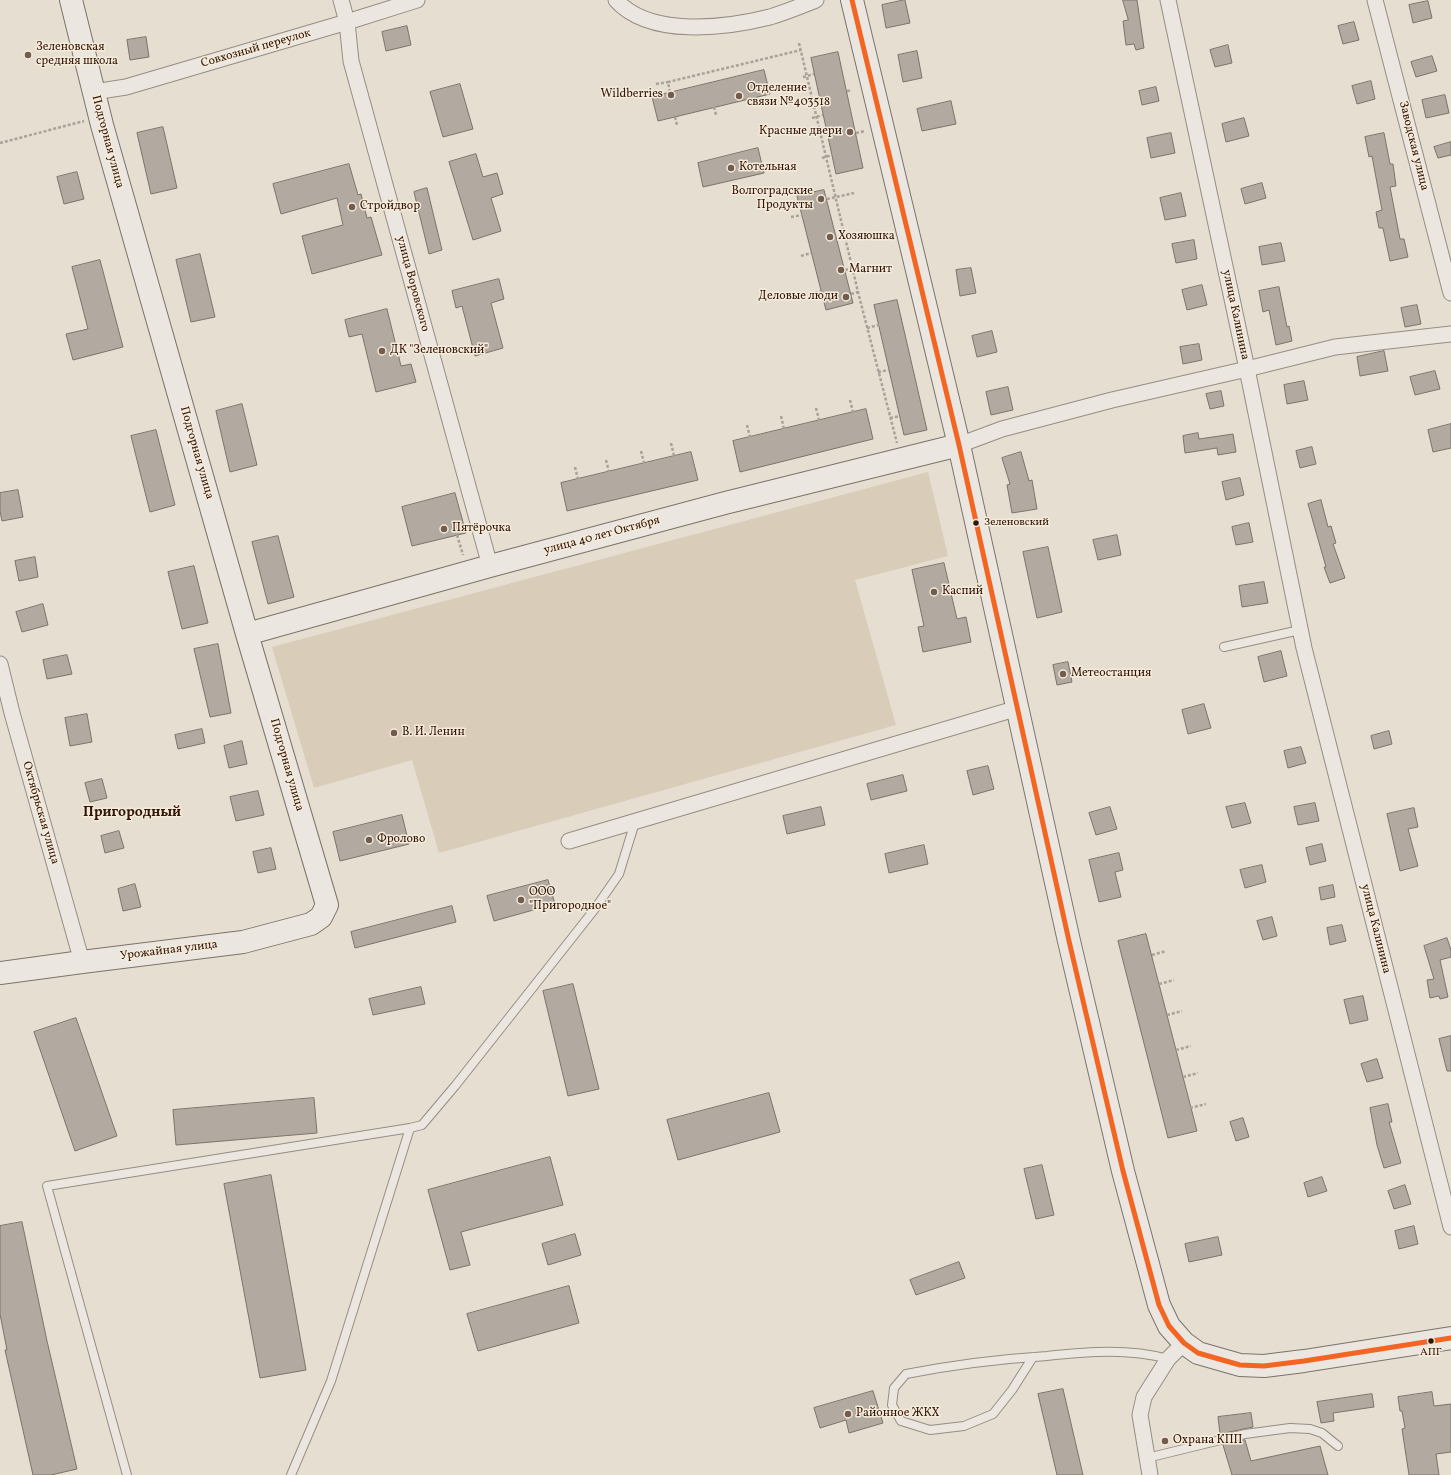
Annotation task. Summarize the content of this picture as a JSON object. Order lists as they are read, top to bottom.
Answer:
{
  "streets": {
    "street": [
      "Совхозный переулок",
      "Подгорная улица",
      "Заводская улица",
      "улица Воровского",
      "улица Калинина",
      "улица 40 лет Октября",
      "Октябрьская улица",
      "Урожайная улица"
    ]
  },
  "crossings": [
    ["Совхозный переулок", "Подгорная улица"],
    ["Совхозный переулок", "улица Воровского"],
    ["Подгорная улица", "улица 40 лет Октября"],
    ["Подгорная улица", "Урожайная улица"],
    ["улица Воровского", "улица 40 лет Октября"],
    ["Октябрьская улица", "Урожайная улица"]
  ],
  "districts": ["Пригородный"],
  "places": [
    "Зеленовская средняя школа",
    "Wildberries",
    "Отделение связи №403518",
    "Красные двери",
    "Котельная",
    "Волгоградские Продукты",
    "Стройдвор",
    "Хозяюшка",
    "Магнит",
    "Деловые люди",
    "ДК \"Зеленовский\"",
    "Зеленовский",
    "Пятёрочка",
    "Каспий",
    "Метеостанция",
    "В. И. Ленин",
    "Фролово",
    "ООО \"Пригородное\"",
    "АПГ",
    "Районное ЖКХ",
    "Охрана КПП"
  ]
}
